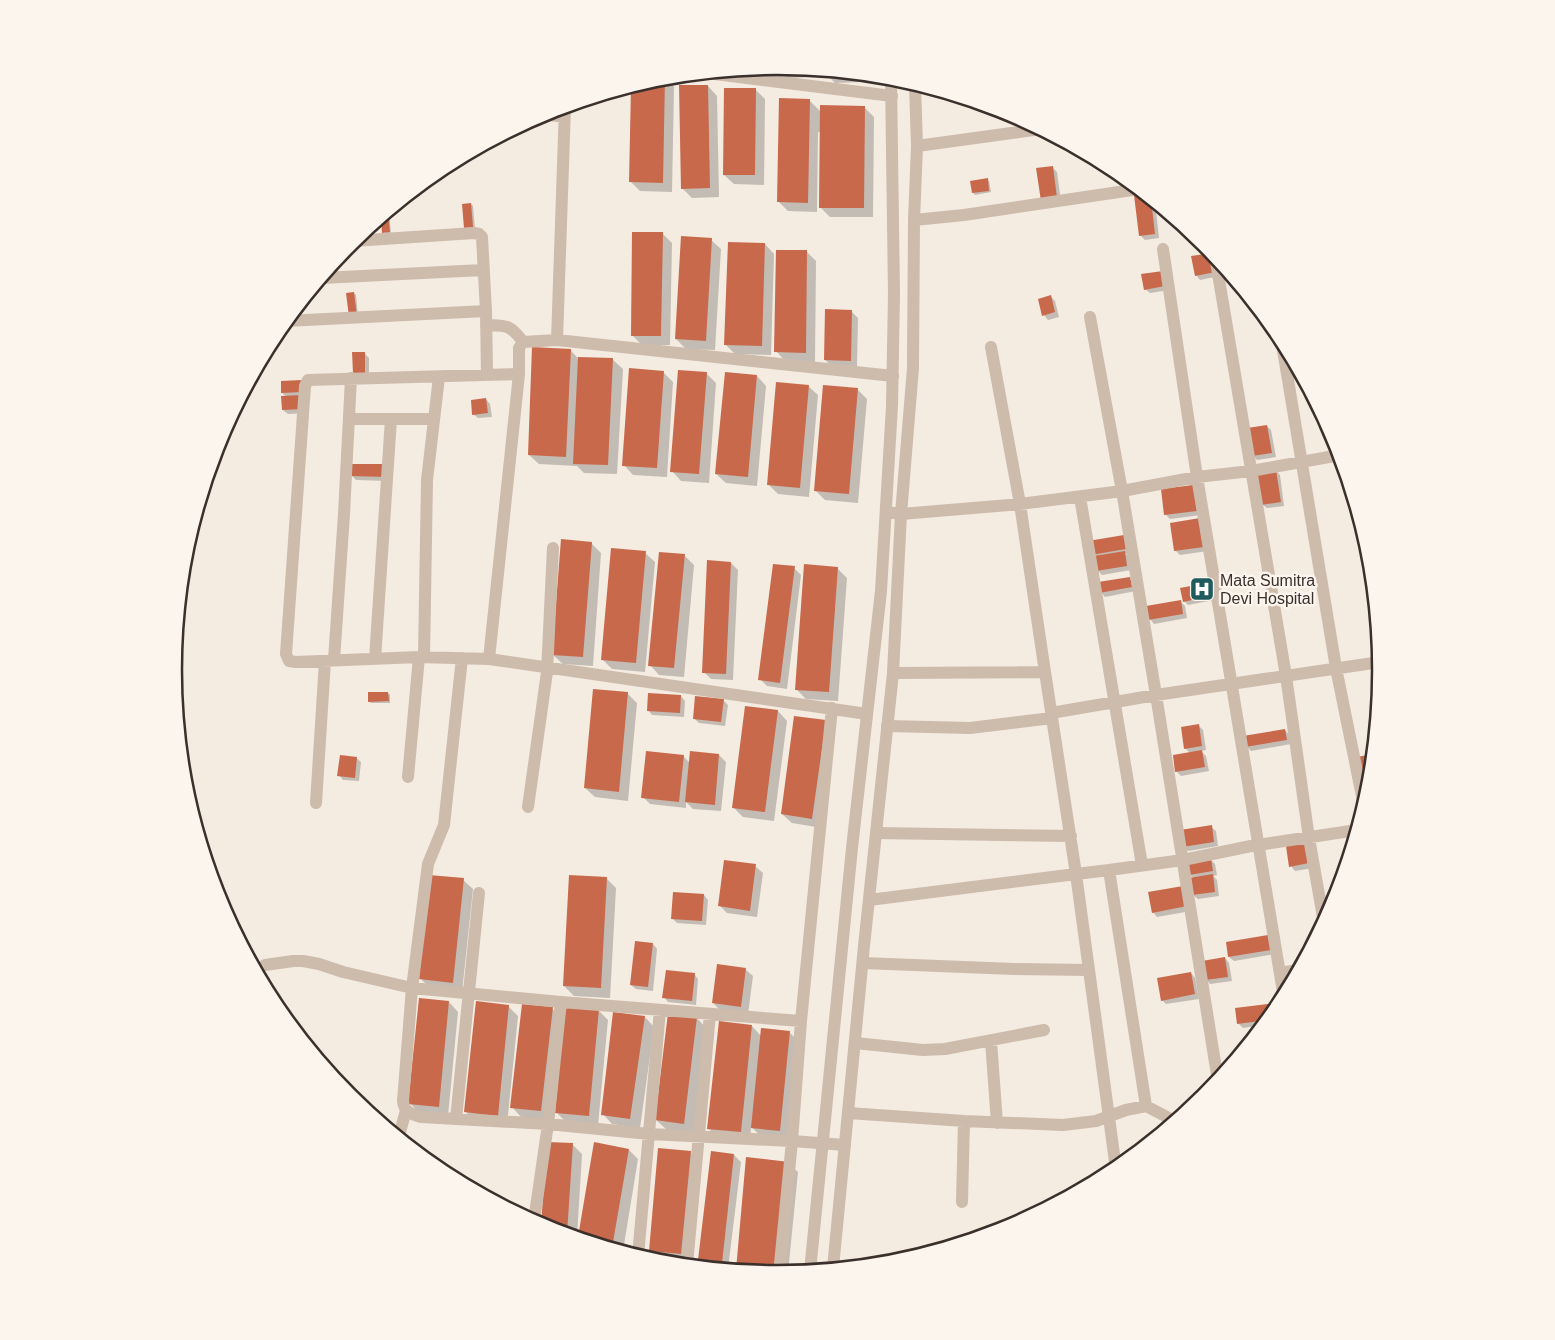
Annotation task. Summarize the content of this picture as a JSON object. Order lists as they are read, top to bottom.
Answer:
{
  "places": {
    "hospital": ["Mata Sumitra Devi Hospital"]
  }
}
